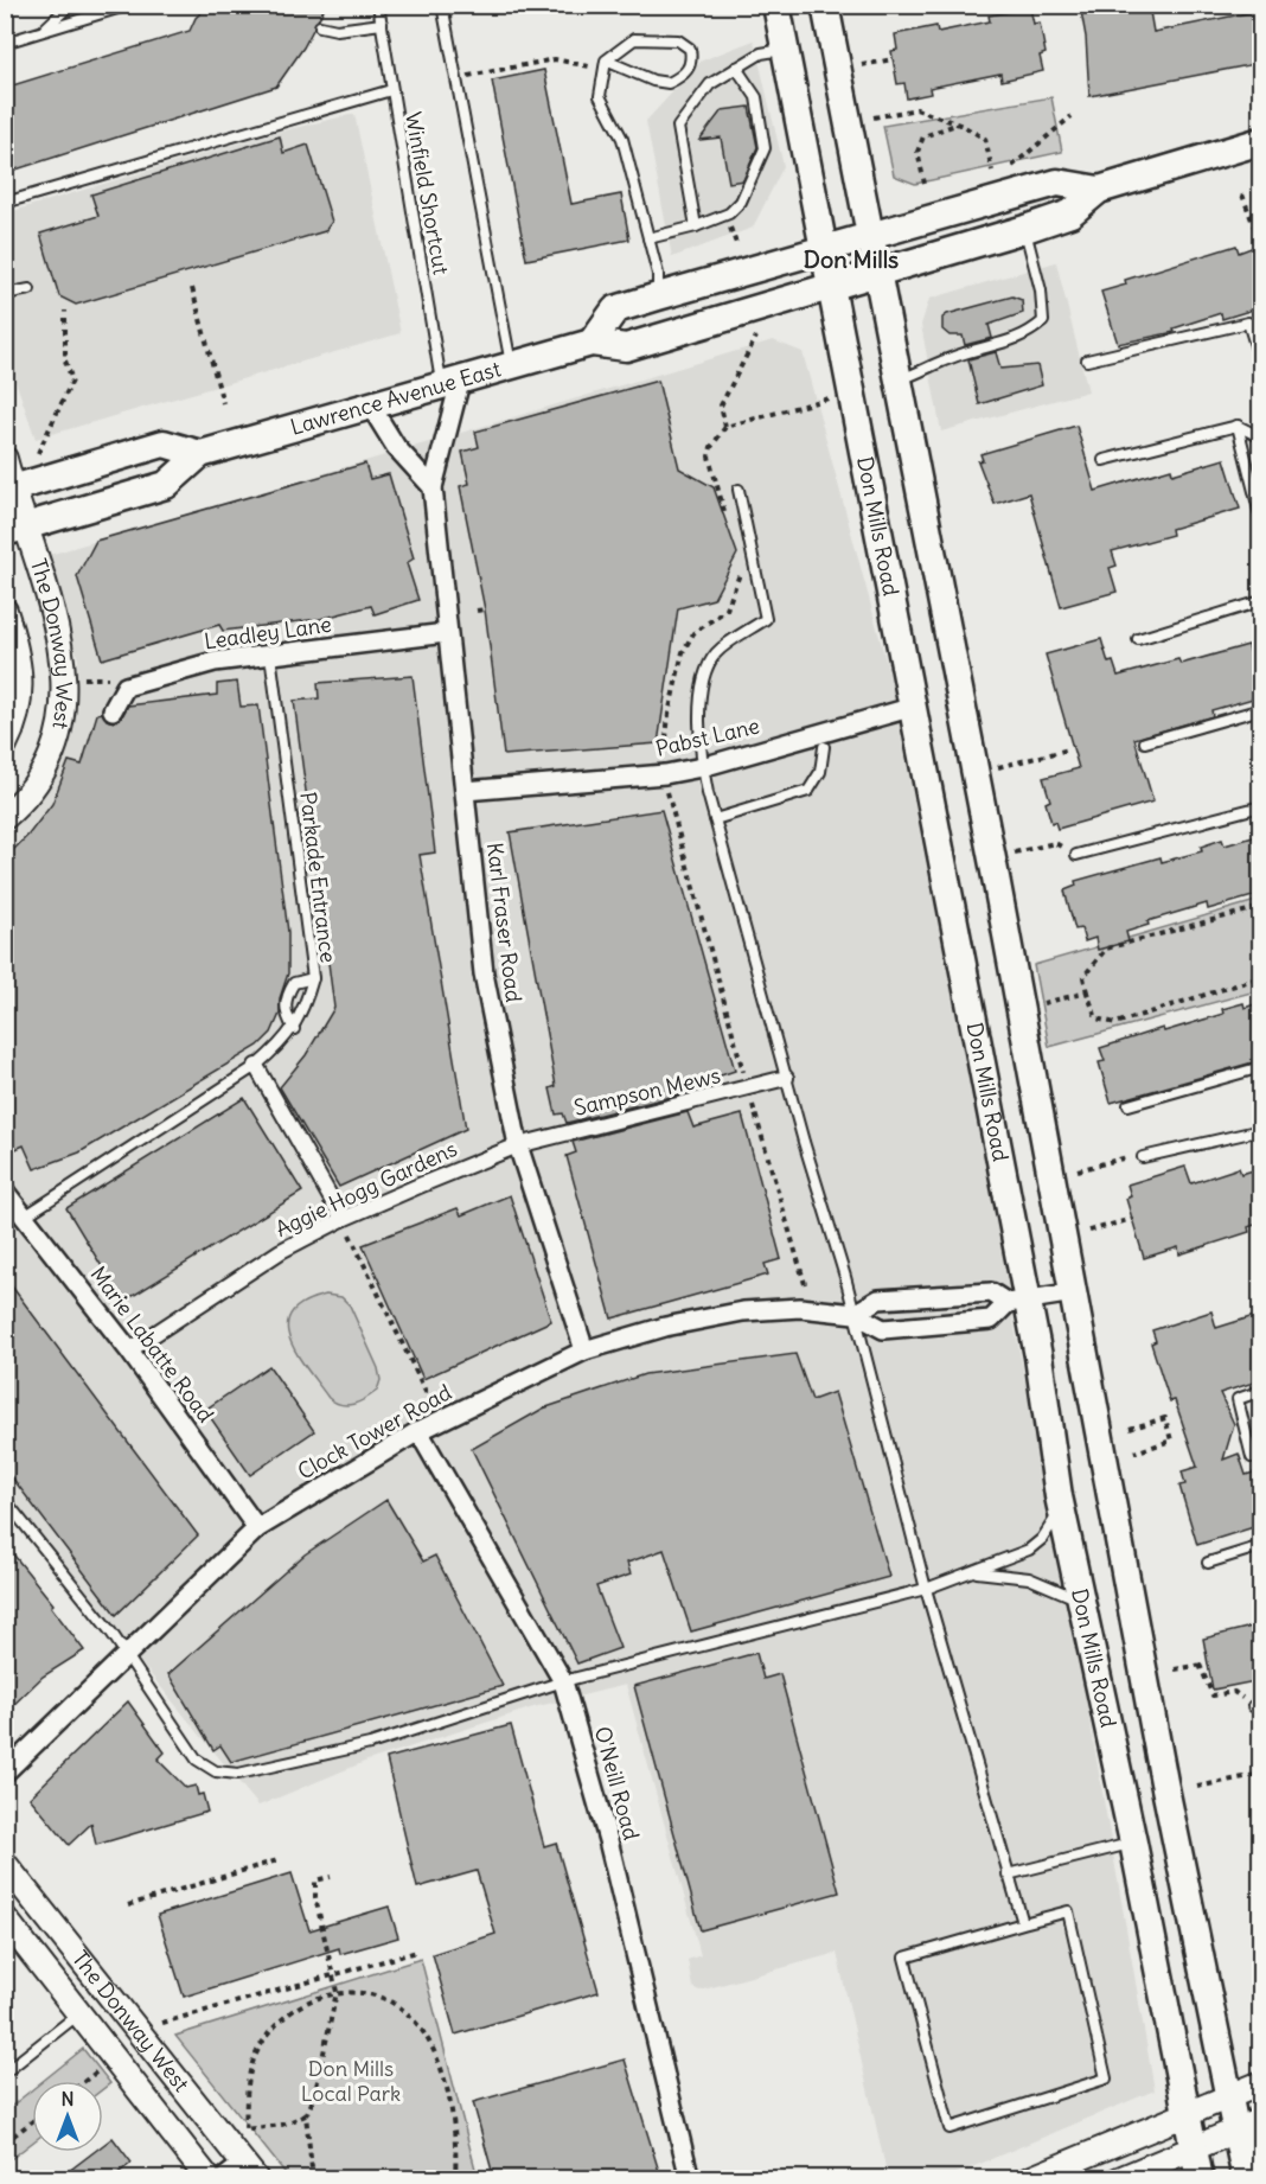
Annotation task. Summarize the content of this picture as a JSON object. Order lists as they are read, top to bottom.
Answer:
{
  "streets": {
    "main road": ["Lawrence Avenue East", "Don Mills Road"],
    "street": [
      "Leadley Lane",
      "The Donway West",
      "Pabst Lane",
      "Karl Fraser Road",
      "Sampson Mews",
      "Aggie Hogg Gardens",
      "Marie Labatte Road",
      "Clock Tower Road",
      "O'Neill Road"
    ],
    "lane": ["Winfield Shortcut", "Parkade Entrance"]
  },
  "crossings": [
    ["Winfield Shortcut", "Lawrence Avenue East"],
    ["Winfield Shortcut", "Karl Fraser Road"],
    ["Lawrence Avenue East", "Don Mills Road"],
    ["Lawrence Avenue East", "The Donway West"],
    ["Lawrence Avenue East", "Karl Fraser Road"],
    ["Don Mills Road", "Pabst Lane"],
    ["Don Mills Road", "Clock Tower Road"],
    ["Leadley Lane", "Parkade Entrance"],
    ["Leadley Lane", "Karl Fraser Road"],
    ["Pabst Lane", "Karl Fraser Road"],
    ["Parkade Entrance", "Marie Labatte Road"],
    ["Karl Fraser Road", "Sampson Mews"],
    ["Karl Fraser Road", "Aggie Hogg Gardens"],
    ["Karl Fraser Road", "Clock Tower Road"],
    ["Sampson Mews", "Aggie Hogg Gardens"],
    ["Aggie Hogg Gardens", "Marie Labatte Road"],
    ["Marie Labatte Road", "Clock Tower Road"],
    ["Clock Tower Road", "O'Neill Road"]
  ],
  "districts": ["Don Mills"],
  "parks": ["Don Mills Local Park"],
  "north": "top"
}
